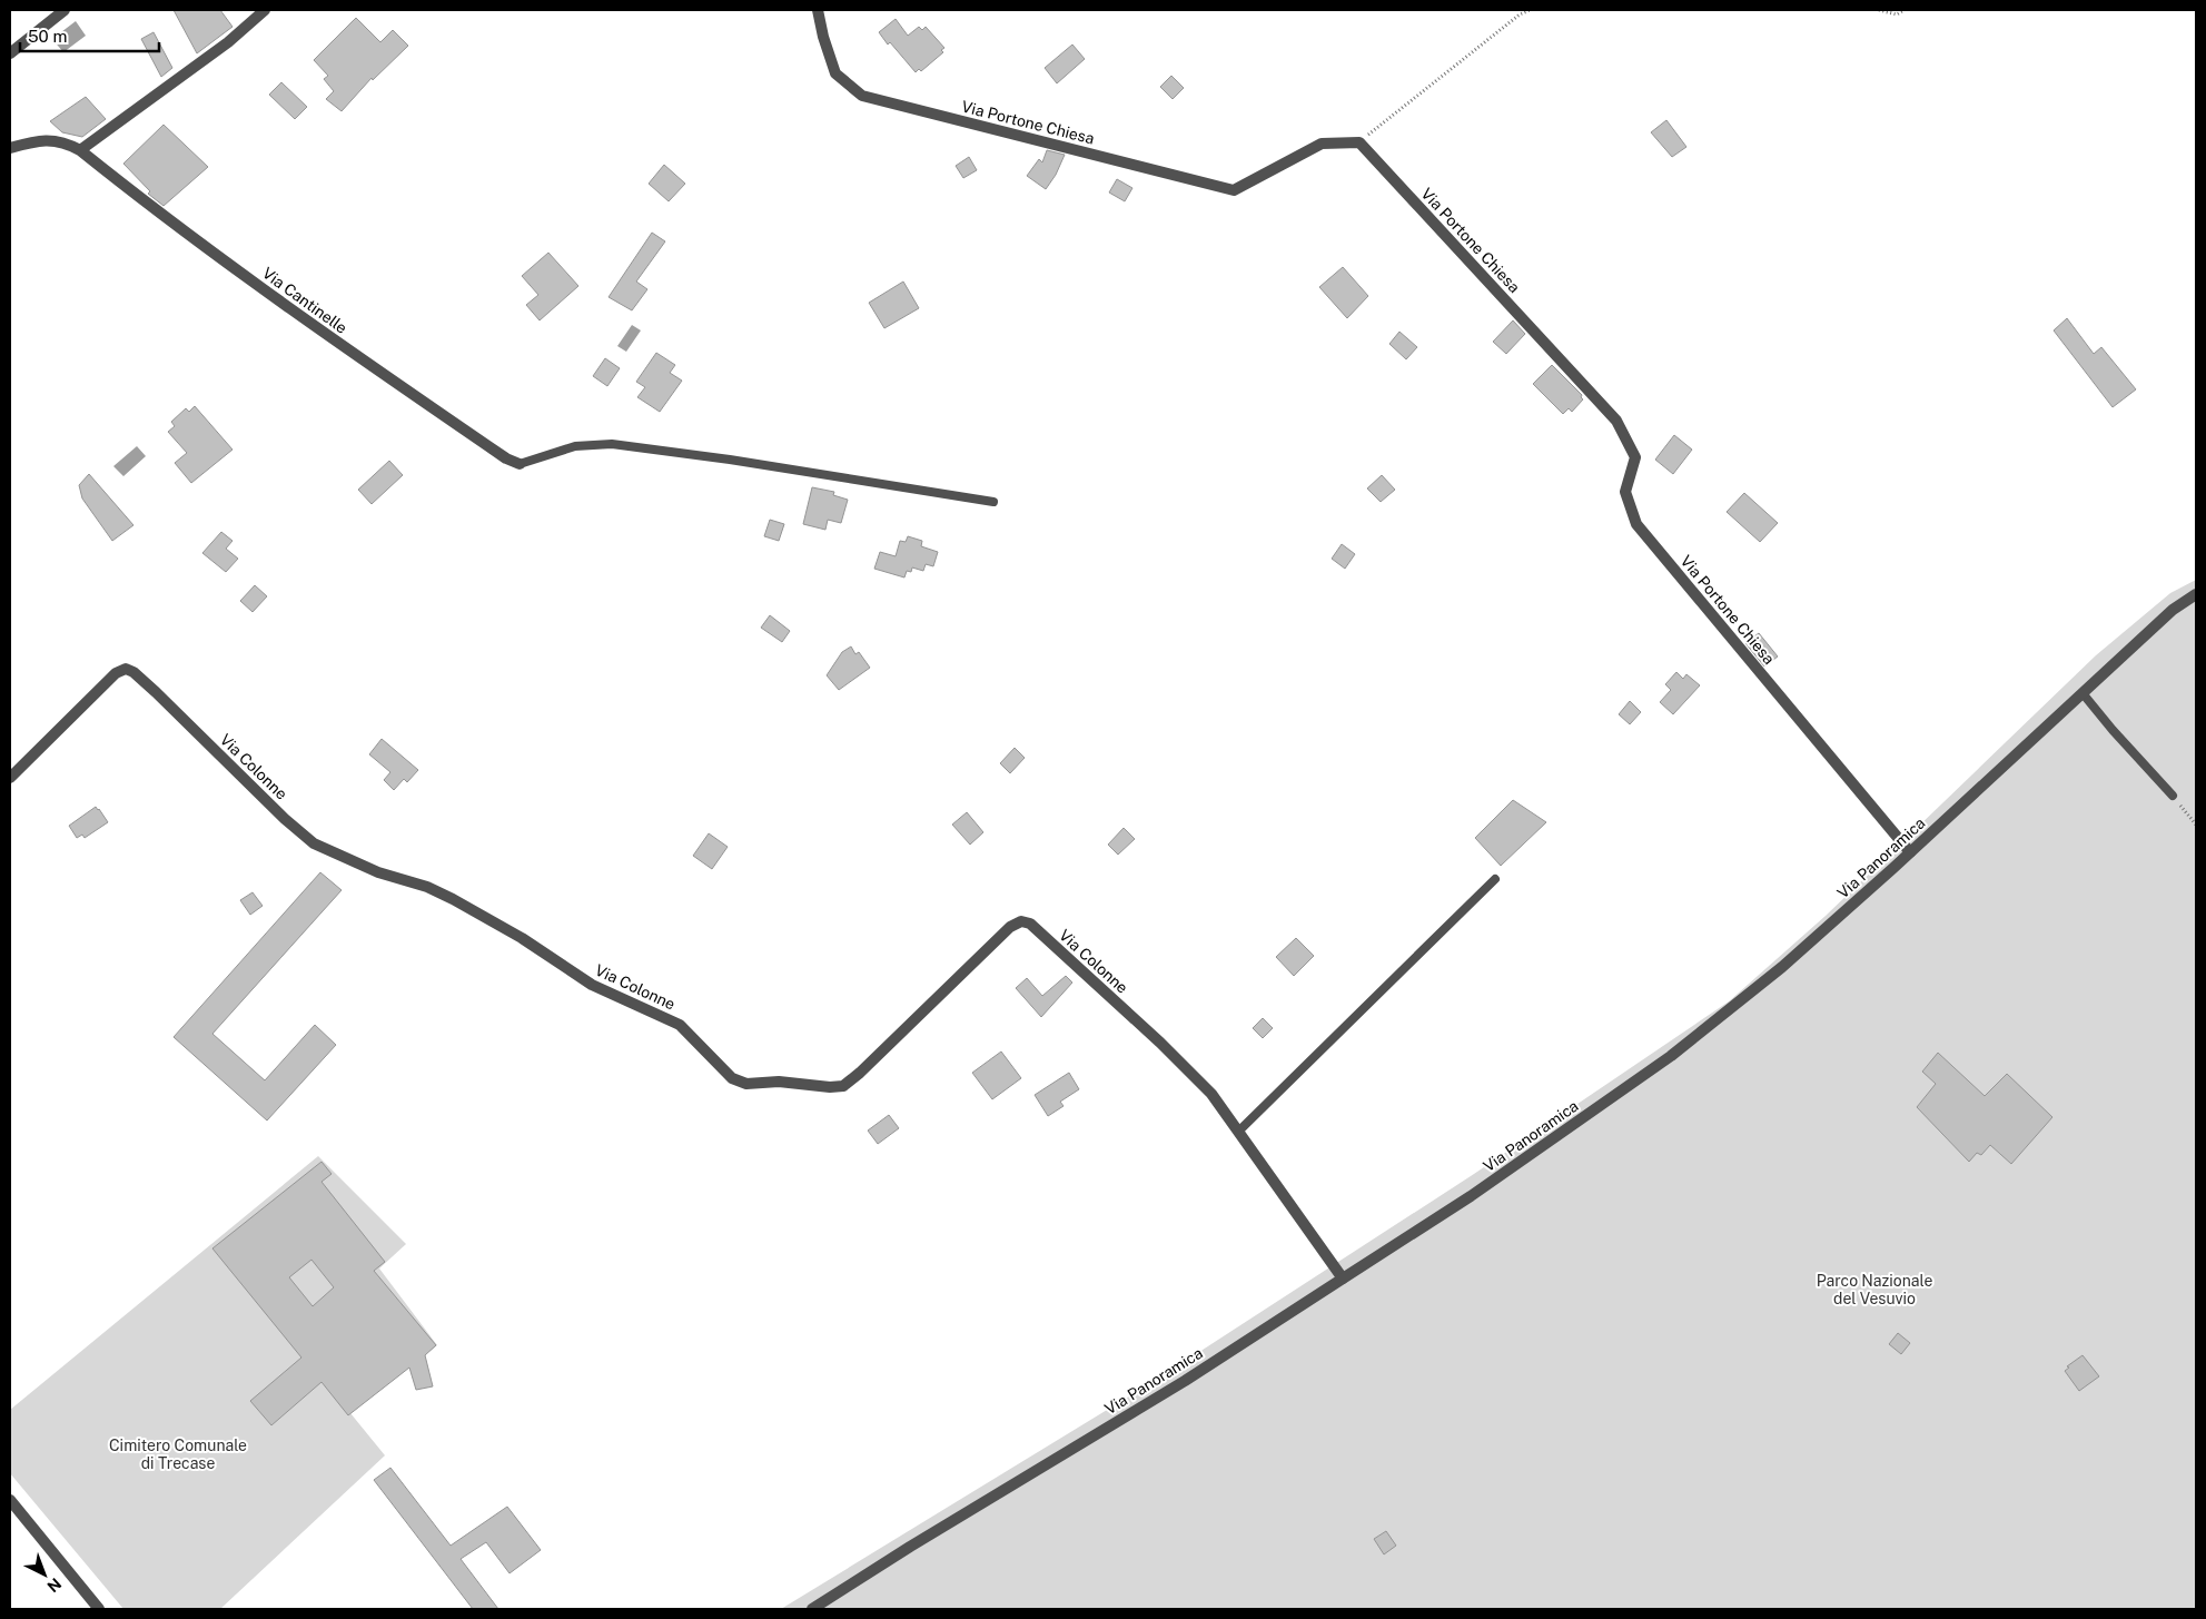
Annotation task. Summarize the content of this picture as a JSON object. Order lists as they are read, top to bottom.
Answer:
{
  "streets": {
    "street": [
      "Via Portone Chiesa",
      "Via Cantinelle",
      "Via Colonne",
      "Via Panoramica"
    ]
  },
  "crossings": [
    ["Via Portone Chiesa", "Via Panoramica"],
    ["Via Colonne", "Via Panoramica"]
  ],
  "parks": ["Parco Nazionale del Vesuvio", "Cimitero Comunale di Trecase"],
  "scale_bar": "50 m",
  "north": "bottom right"
}
